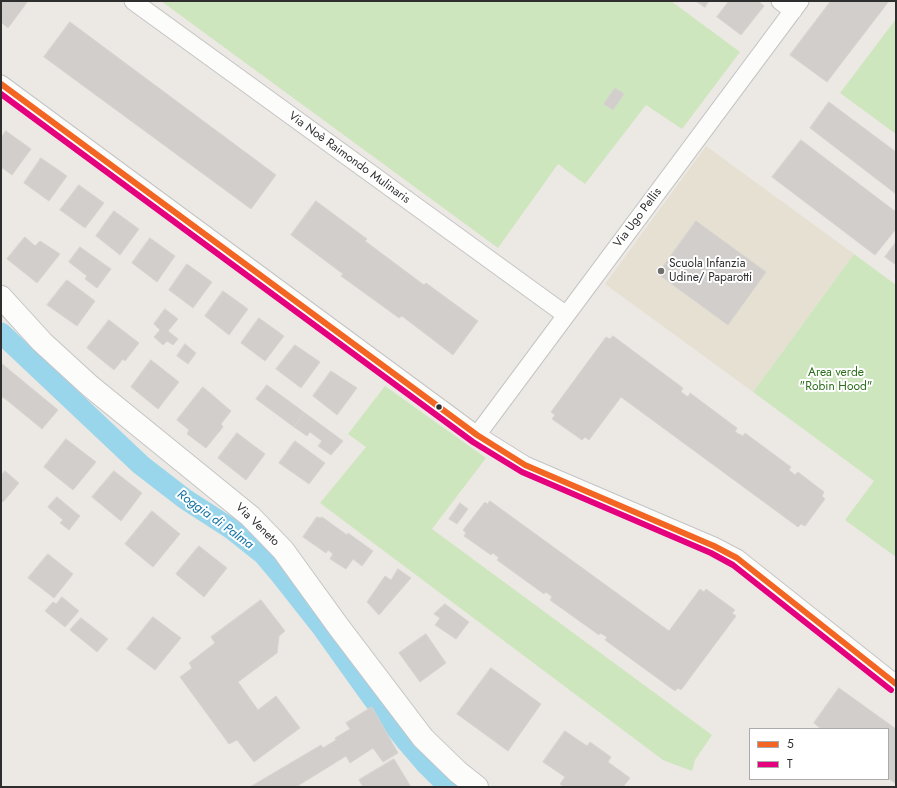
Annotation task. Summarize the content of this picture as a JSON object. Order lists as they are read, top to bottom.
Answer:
{
  "streets": {
    "street": ["Via Noè Raimondo Mulinaris", "Via Ugo Pellis", "Via Veneto"]
  },
  "crossings": [
    ["Via Noè Raimondo Mulinaris", "Via Ugo Pellis"]
  ],
  "water": ["Roggia di Palma"],
  "parks": ["Area verde \"Robin Hood\""],
  "places": ["Scuola Infanzia Udine/ Paparotti"],
  "lines": ["transit line 5", "transit line T"],
  "legend": ["5", "T"]
}
